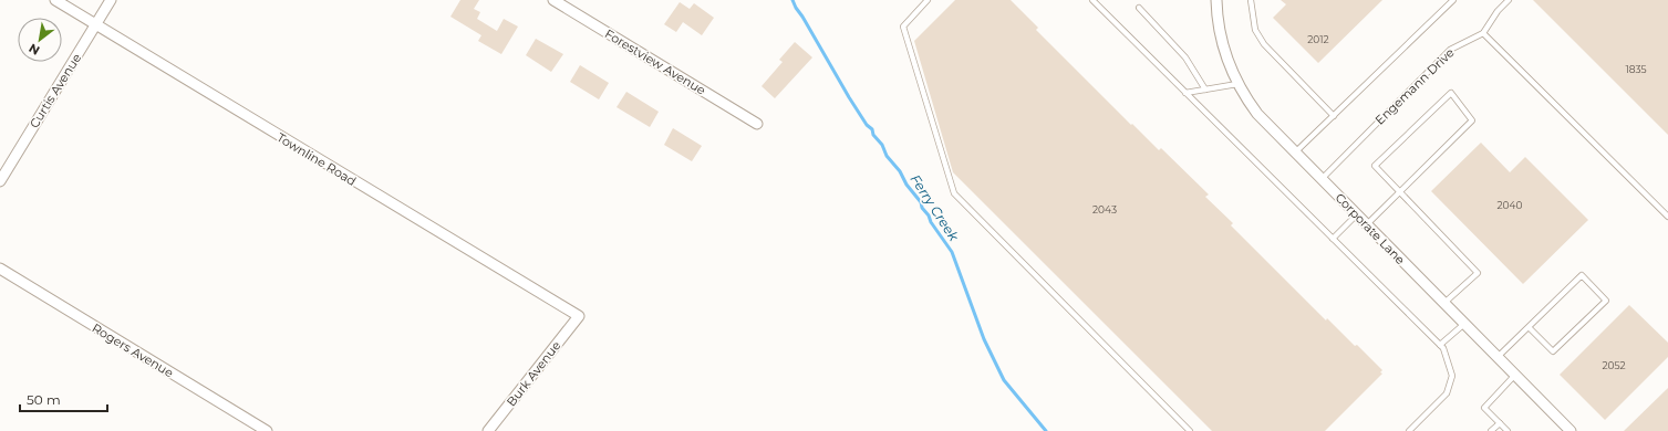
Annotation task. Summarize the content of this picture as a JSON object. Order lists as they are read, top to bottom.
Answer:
{
  "streets": {
    "street": [
      "Forestview Avenue",
      "Curtis Avenue",
      "Townline Road",
      "Corporate Lane",
      "Rogers Avenue",
      "Burk Avenue"
    ],
    "lane": ["Engemann Drive"]
  },
  "crossings": [
    ["Engemann Drive", "Corporate Lane"],
    ["Curtis Avenue", "Townline Road"],
    ["Townline Road", "Burk Avenue"]
  ],
  "water": ["Ferry Creek"],
  "house_numbers": [
    "2012",
    "1835",
    "2040",
    "2043",
    "2052"
  ],
  "scale_bar": "50 m",
  "north": "bottom left"
}
